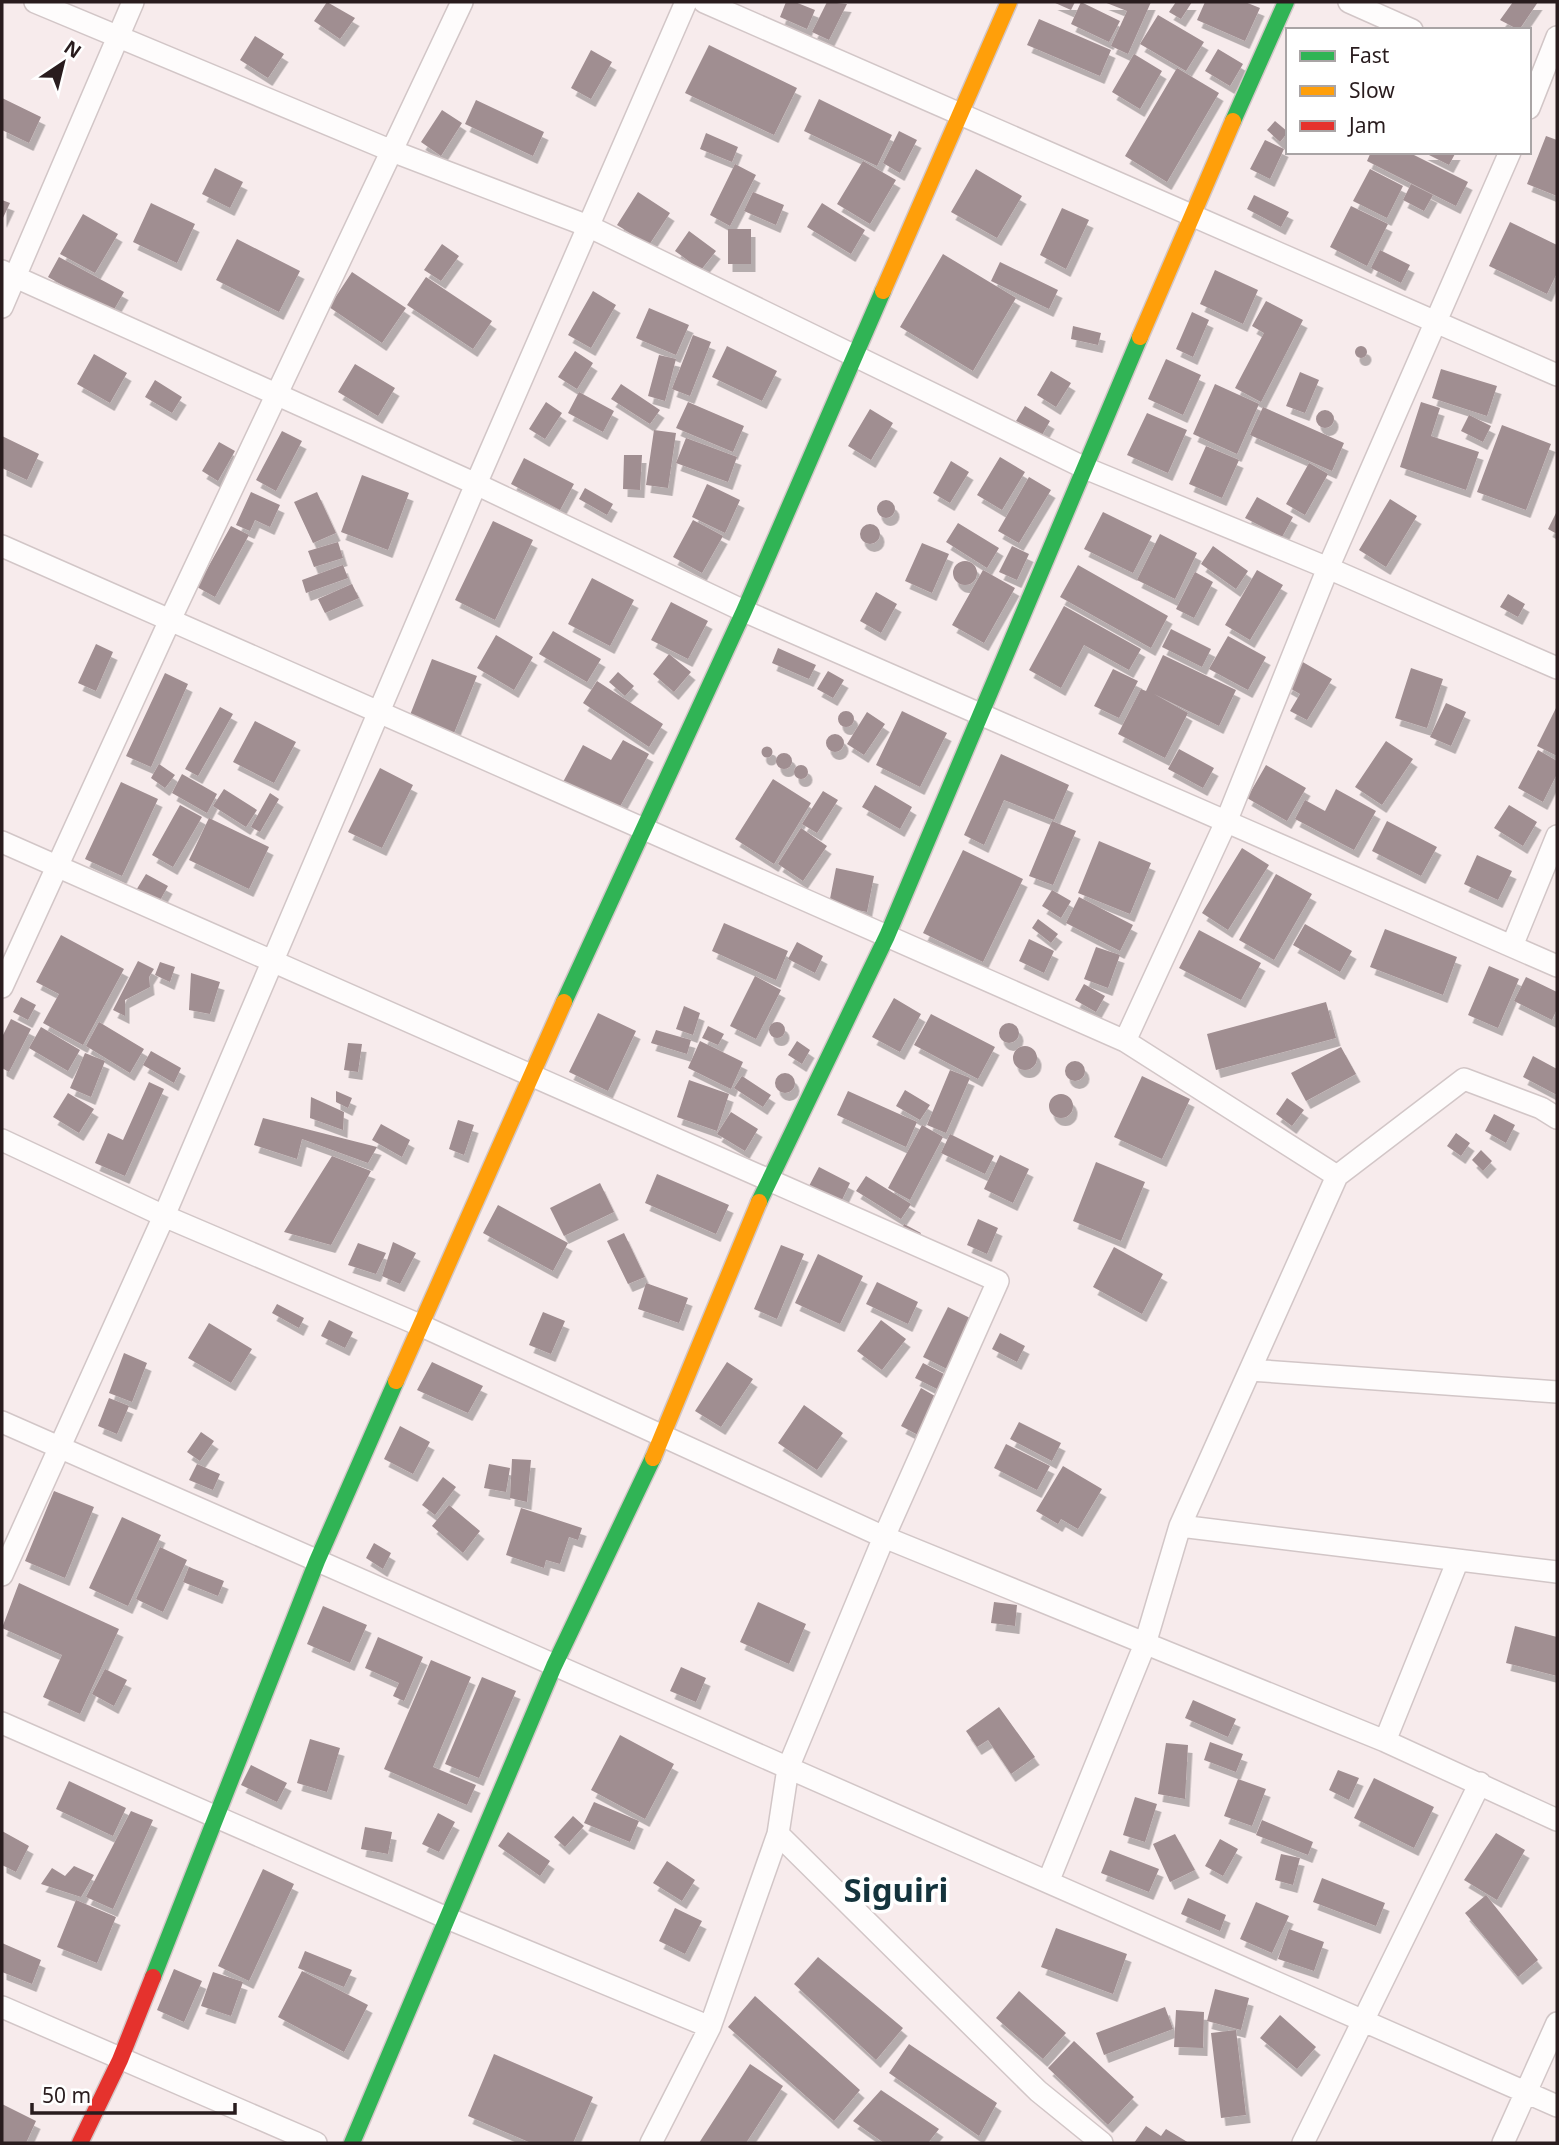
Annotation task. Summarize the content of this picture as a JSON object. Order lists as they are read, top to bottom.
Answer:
{
  "districts": ["Siguiri"],
  "legend": ["Fast", "Slow", "Jam"],
  "scale_bar": "50 m",
  "north": "top right"
}
